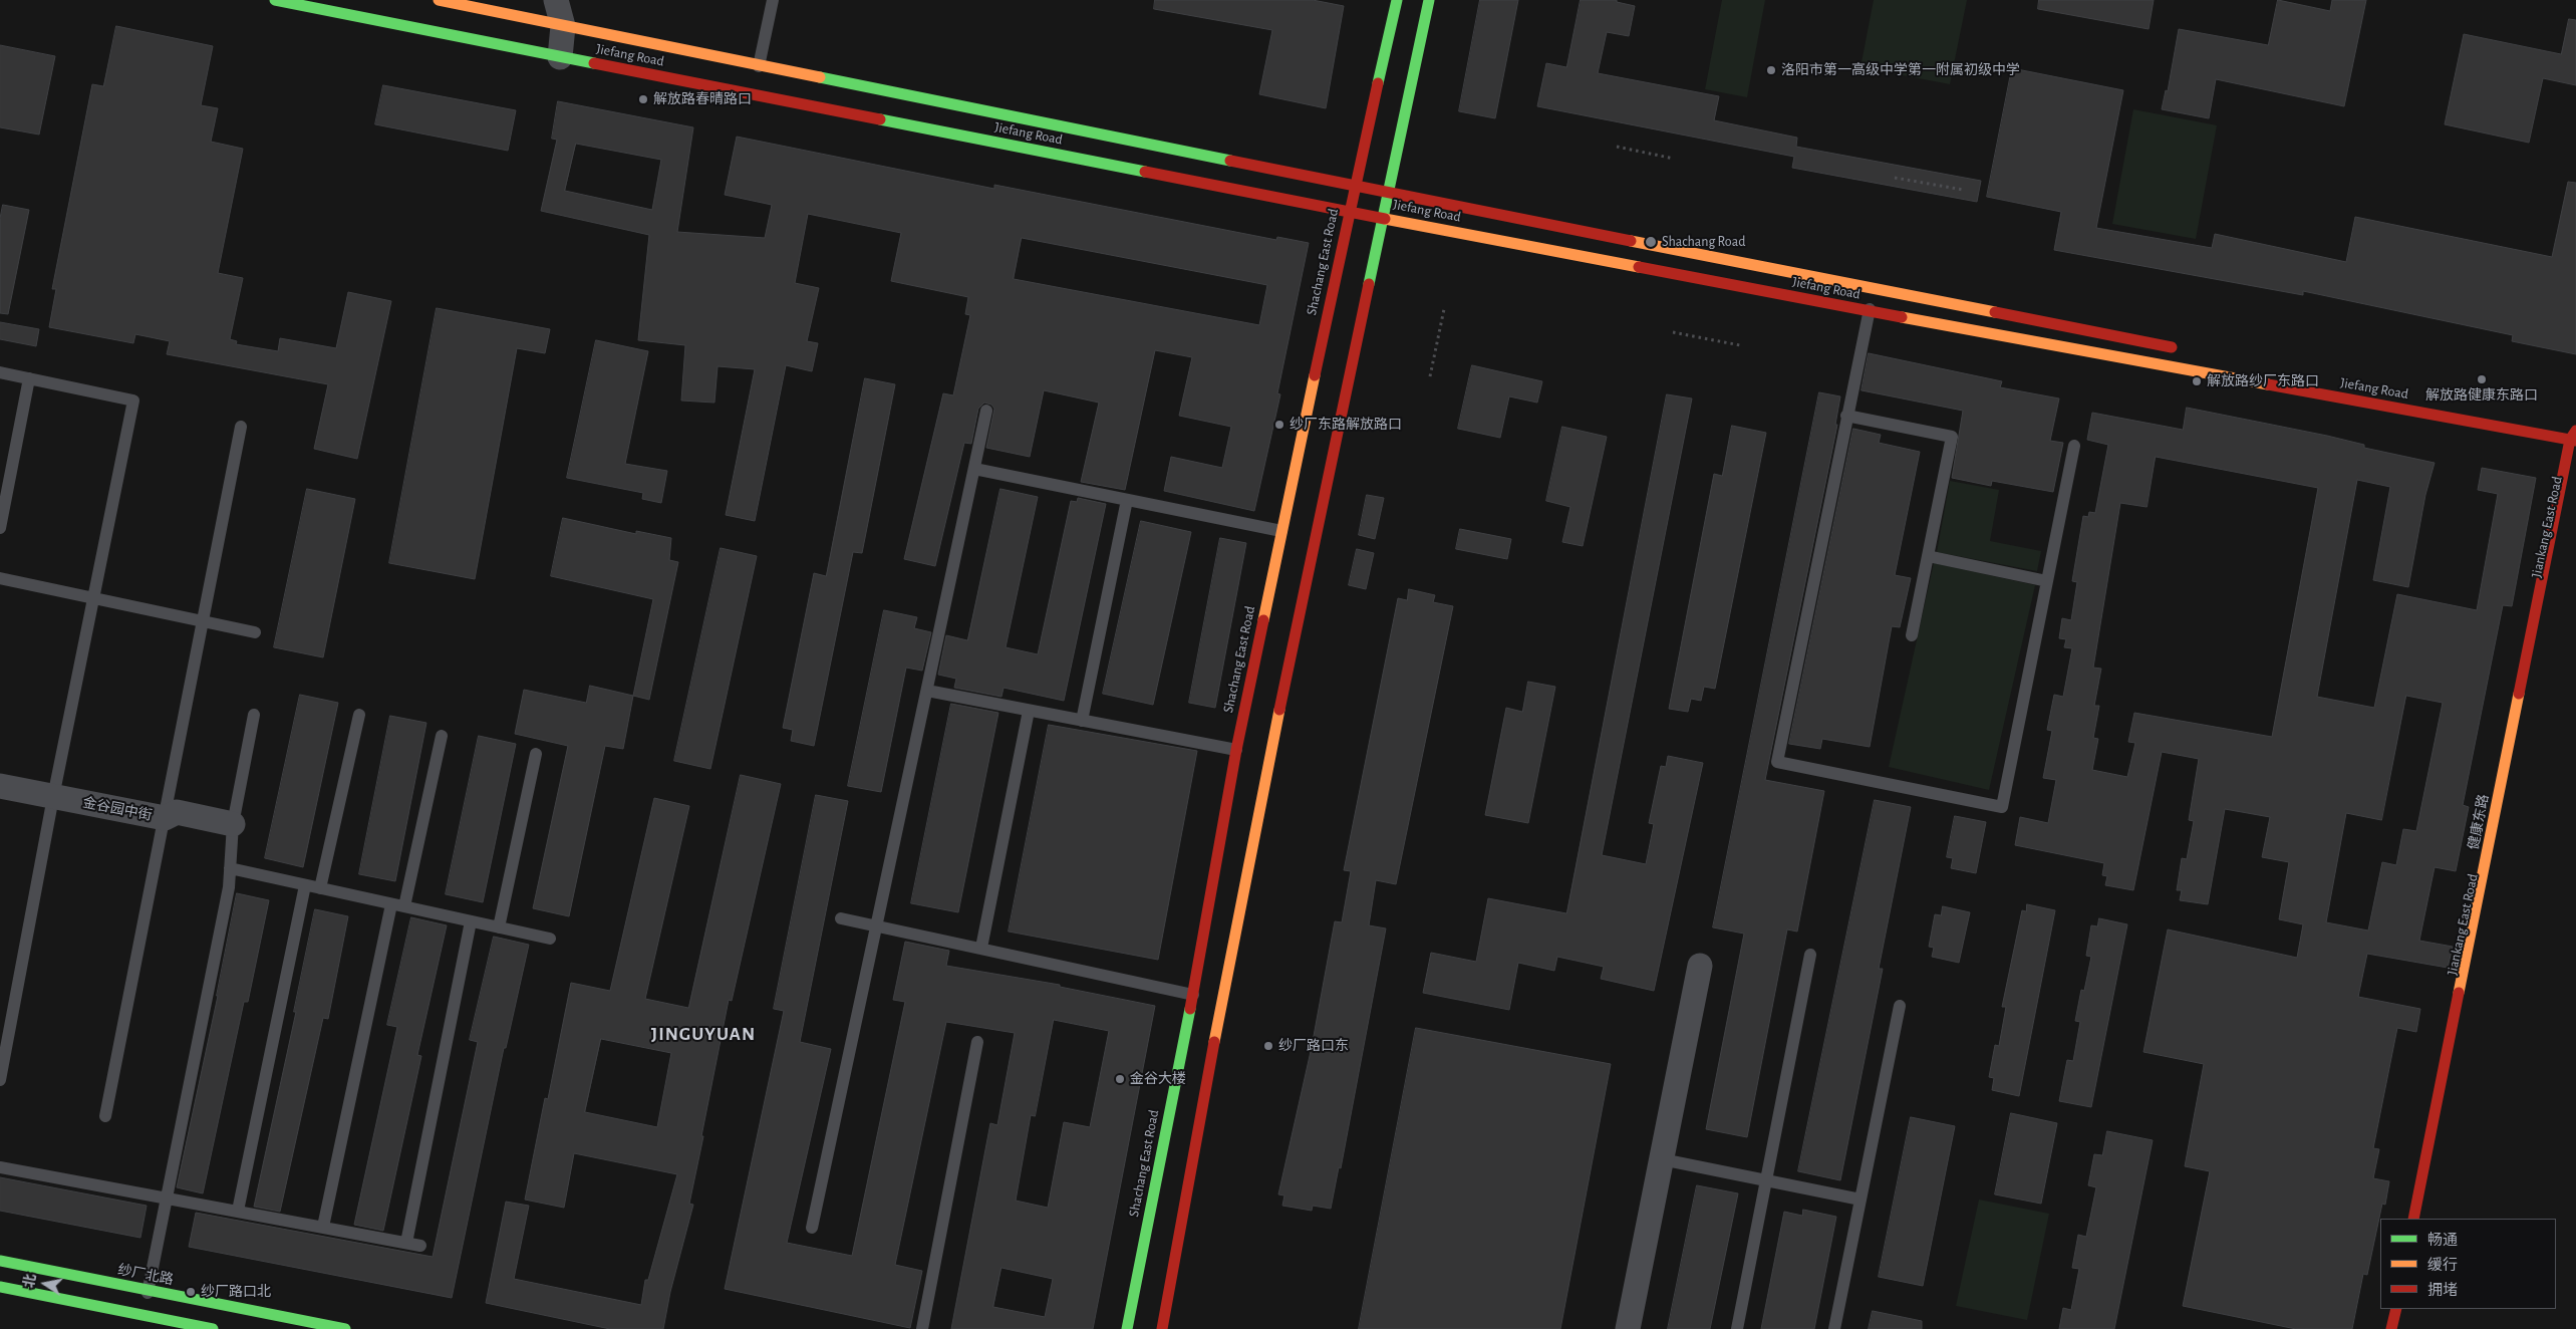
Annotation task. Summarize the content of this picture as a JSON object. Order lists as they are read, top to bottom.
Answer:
{
  "streets": {
    "main road": [
      "Jiefang Road",
      "Shachang East Road",
      "Jiankang East Road",
      "健康东路",
      "纱厂北路"
    ],
    "street": ["金谷园中街"]
  },
  "crossings": [
    ["Jiefang Road", "Shachang East Road"],
    ["Jiefang Road", "健康东路"]
  ],
  "districts": ["JINGUYUAN"],
  "places": [
    "洛阳市第一高级中学第一附属初级中学",
    "解放路春晴路口",
    "Shachang Road",
    "解放路健康东路口",
    "解放路纱厂东路口",
    "纱厂东路解放路口",
    "纱厂路口东",
    "金谷大楼",
    "纱厂路口北"
  ],
  "legend": ["畅通", "缓行", "拥堵"],
  "north": "left"
}
